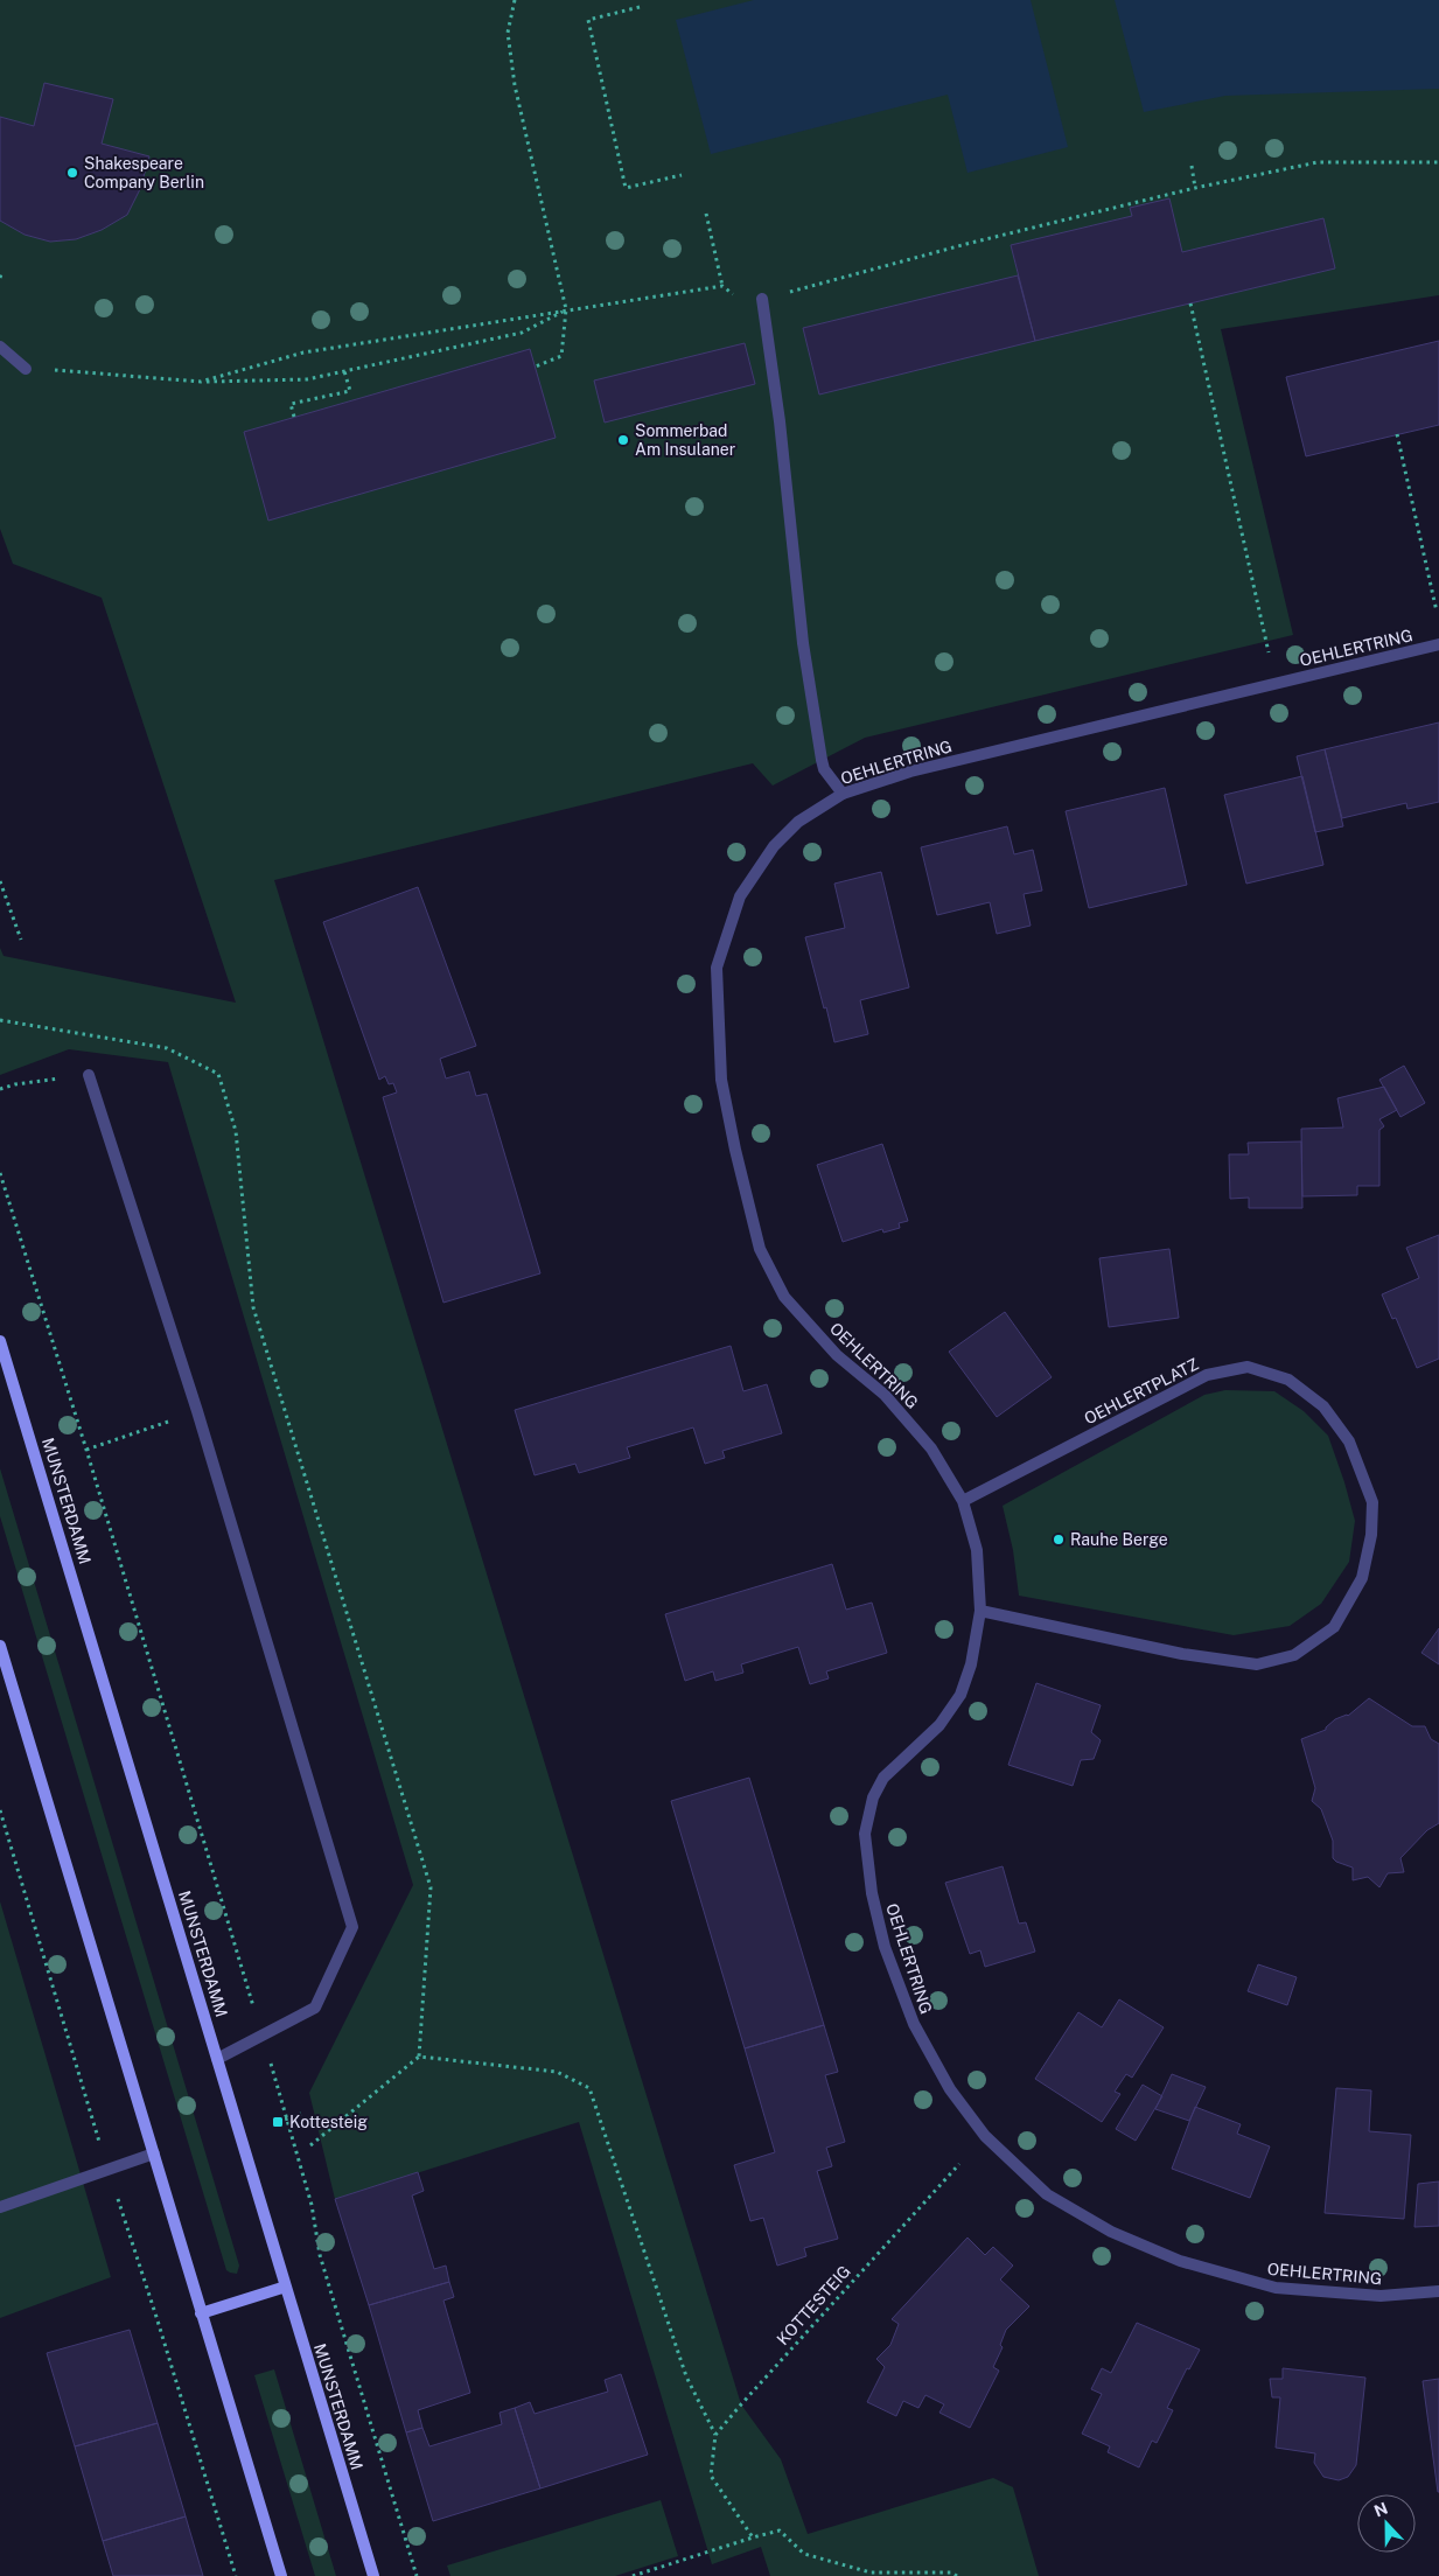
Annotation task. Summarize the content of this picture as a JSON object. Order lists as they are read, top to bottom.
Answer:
{
  "streets": {
    "main road": ["MUNSTERDAMM"],
    "street": ["OEHLERTRING", "OEHLERTPLATZ"],
    "path": ["KOTTESTEIG"]
  },
  "crossings": [
    ["OEHLERTRING", "OEHLERTPLATZ"]
  ],
  "places": {
    "other": ["Shakespeare Company Berlin", "Sommerbad Am Insulaner", "Rauhe Berge"],
    "transit": ["Kottesteig"]
  },
  "north": "top"
}
